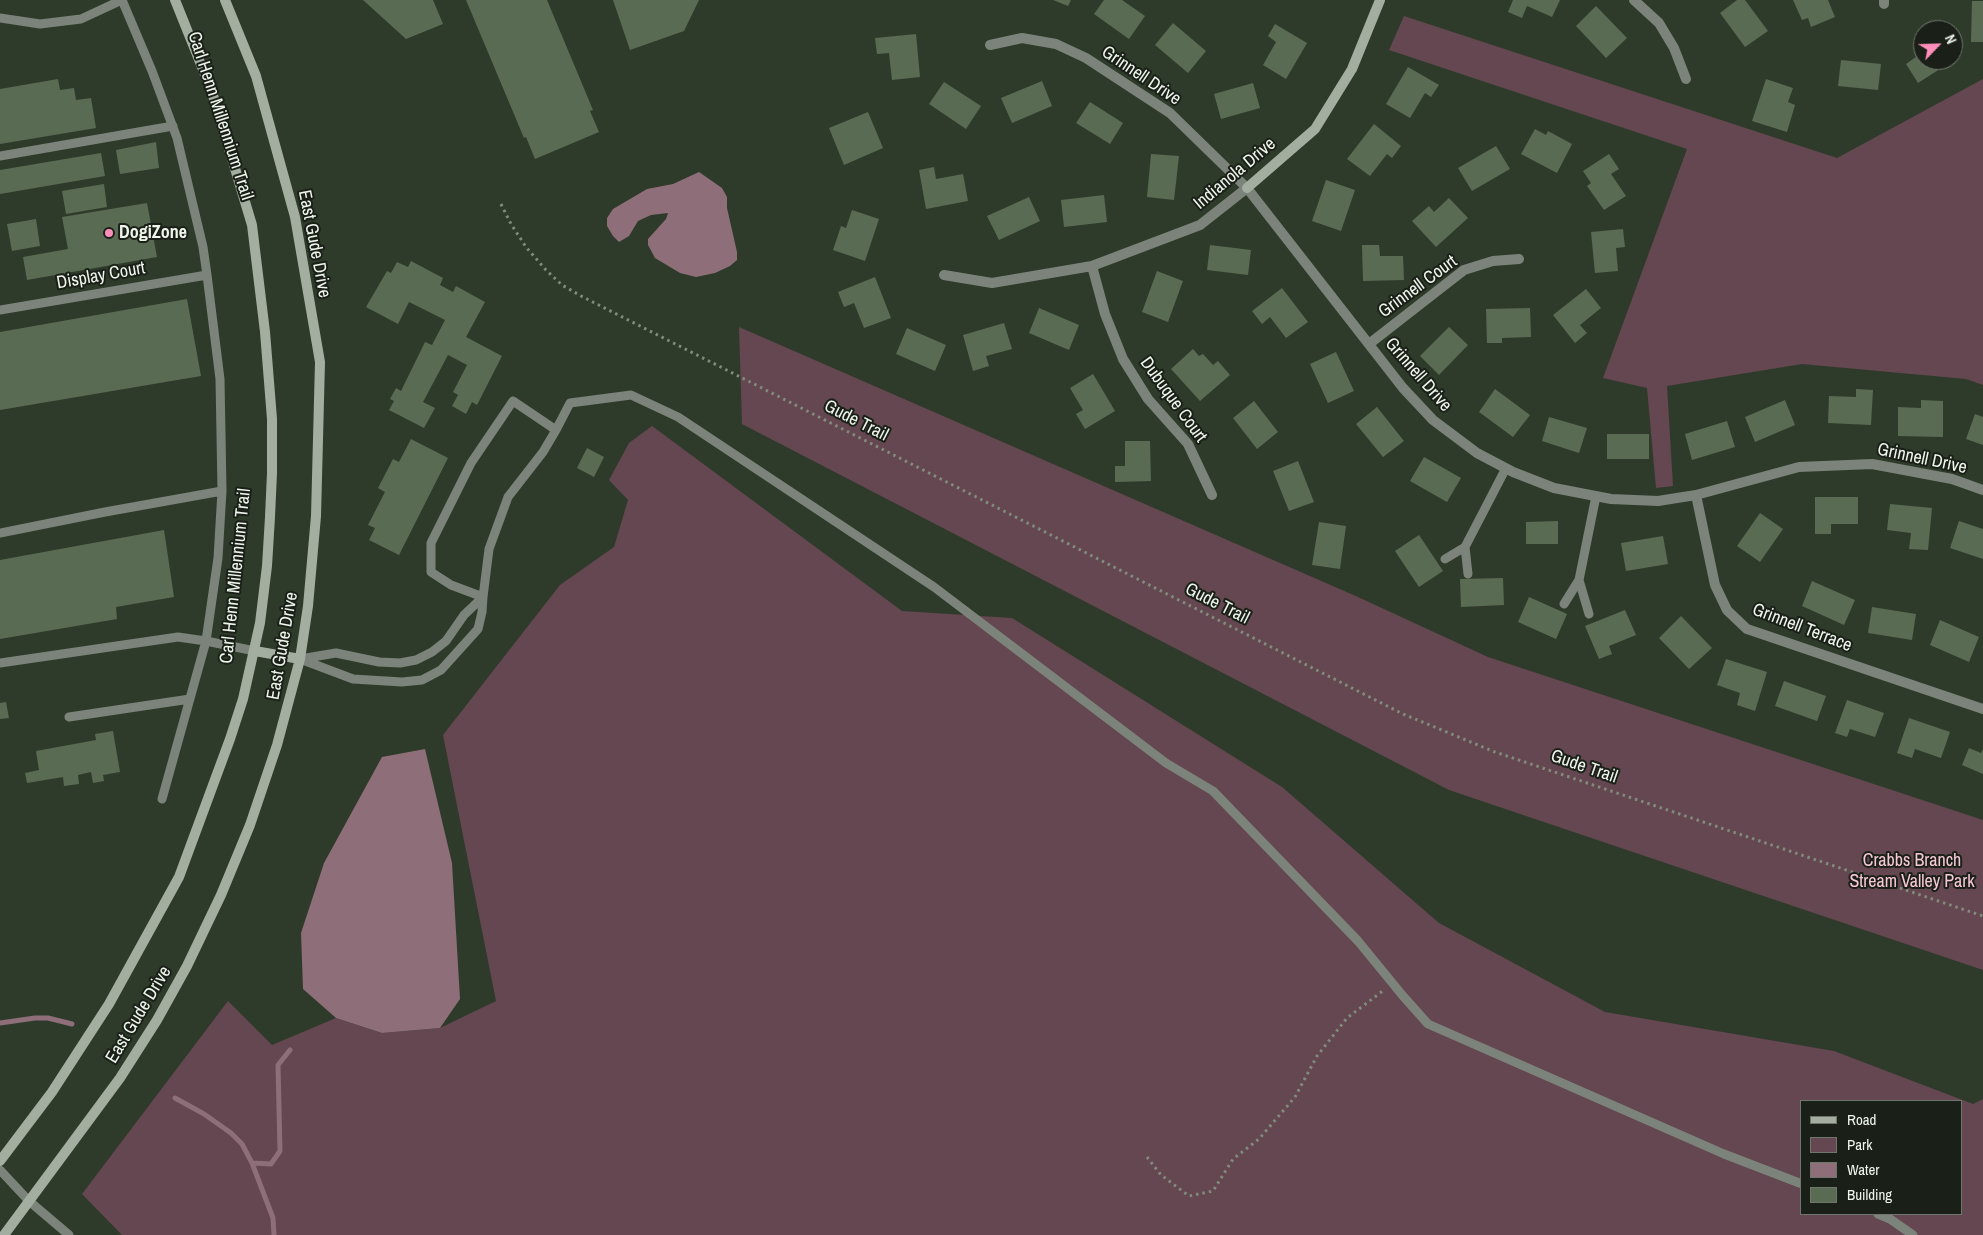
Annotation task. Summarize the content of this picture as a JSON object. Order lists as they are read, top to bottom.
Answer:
{
  "streets": {
    "main road": ["Indianola Drive", "East Gude Drive"],
    "street": [
      "Grinnell Drive",
      "Grinnell Court",
      "Dubuque Court",
      "Grinnell Terrace"
    ],
    "lane": ["Display Court"],
    "path": ["Gude Trail"]
  },
  "crossings": [
    ["Grinnell Drive", "Indianola Drive"],
    ["Grinnell Drive", "Grinnell Court"],
    ["Grinnell Drive", "Grinnell Terrace"],
    ["Indianola Drive", "Dubuque Court"]
  ],
  "parks": ["Crabbs Branch Stream Valley Park"],
  "places": ["DogiZone"],
  "legend": [
    "Road",
    "Park",
    "Water",
    "Building"
  ],
  "north": "top right"
}
